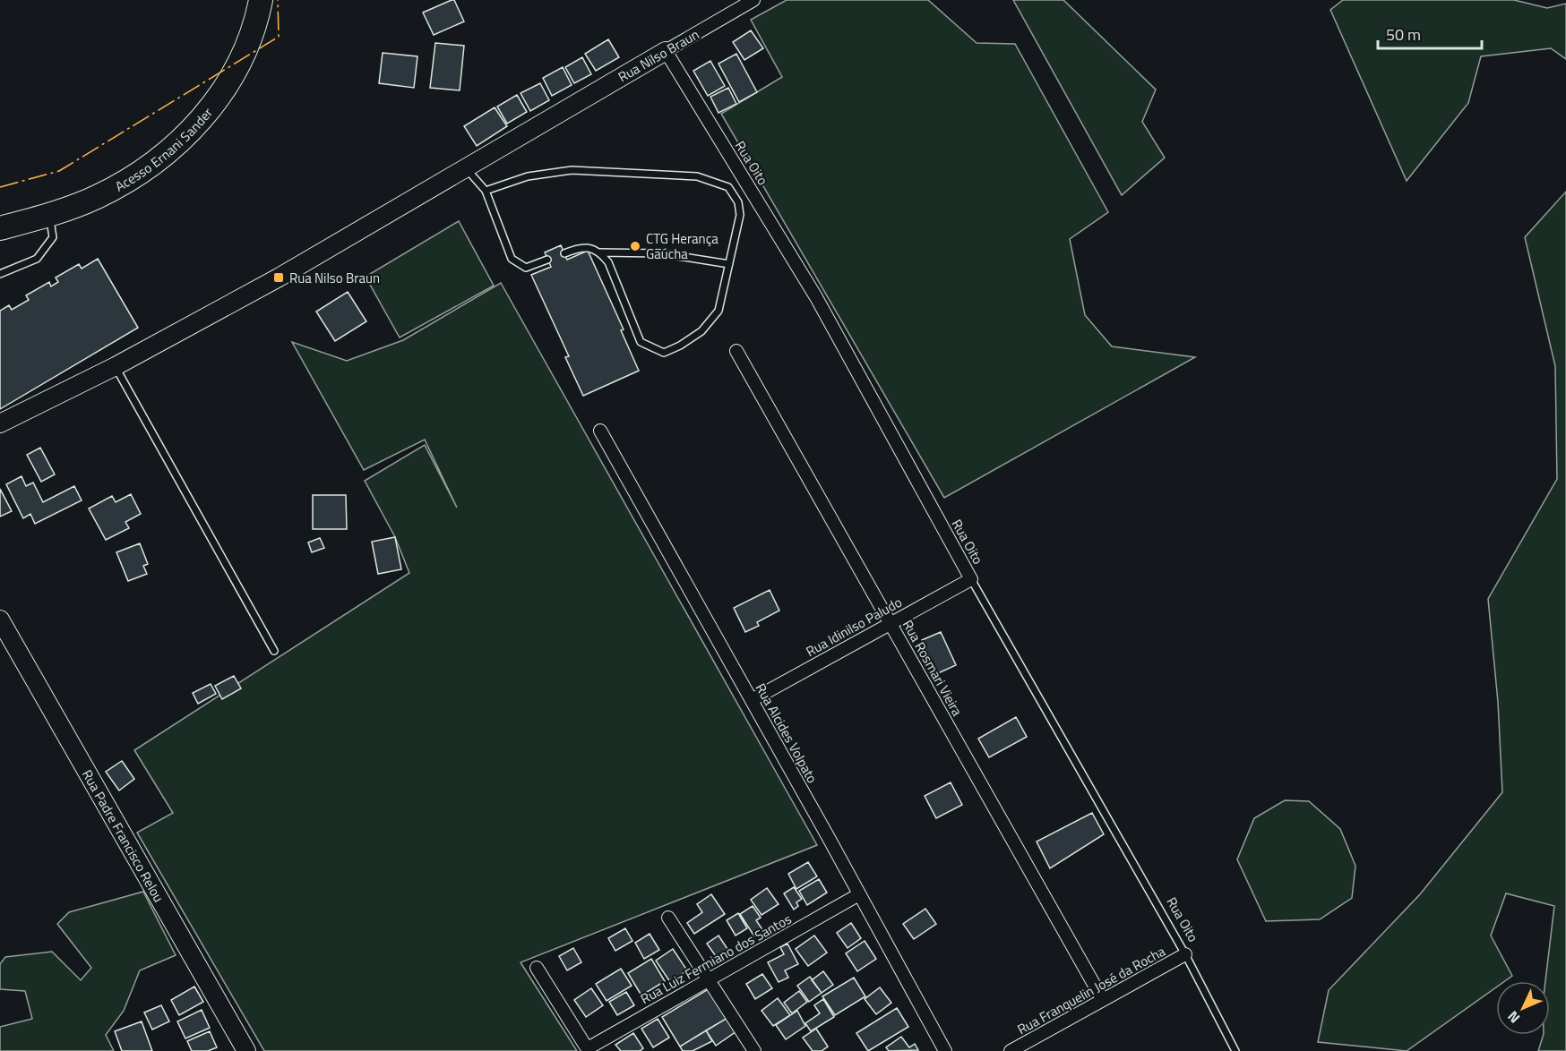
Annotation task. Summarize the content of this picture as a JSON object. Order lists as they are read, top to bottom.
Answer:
{
  "streets": {
    "highway": ["Acesso Ernani Sander"],
    "street": [
      "Rua Nilso Braun",
      "Rua Oito",
      "Rua Idinilso Paludo",
      "Rua Rosmari Vieira",
      "Rua Alcides Volpato",
      "Rua Padre Francisco Relou",
      "Rua Luiz Fermiano dos Santos",
      "Rua Franquelin José da Rocha"
    ]
  },
  "crossings": [
    ["Rua Nilso Braun", "Rua Oito"],
    ["Rua Oito", "Rua Idinilso Paludo"],
    ["Rua Oito", "Rua Franquelin José da Rocha"],
    ["Rua Idinilso Paludo", "Rua Rosmari Vieira"],
    ["Rua Idinilso Paludo", "Rua Alcides Volpato"],
    ["Rua Rosmari Vieira", "Rua Franquelin José da Rocha"],
    ["Rua Alcides Volpato", "Rua Luiz Fermiano dos Santos"]
  ],
  "places": {
    "other": ["CTG Herança Gaúcha"],
    "transit": ["Rua Nilso Braun"]
  },
  "scale_bar": "50 m",
  "north": "bottom left"
}
